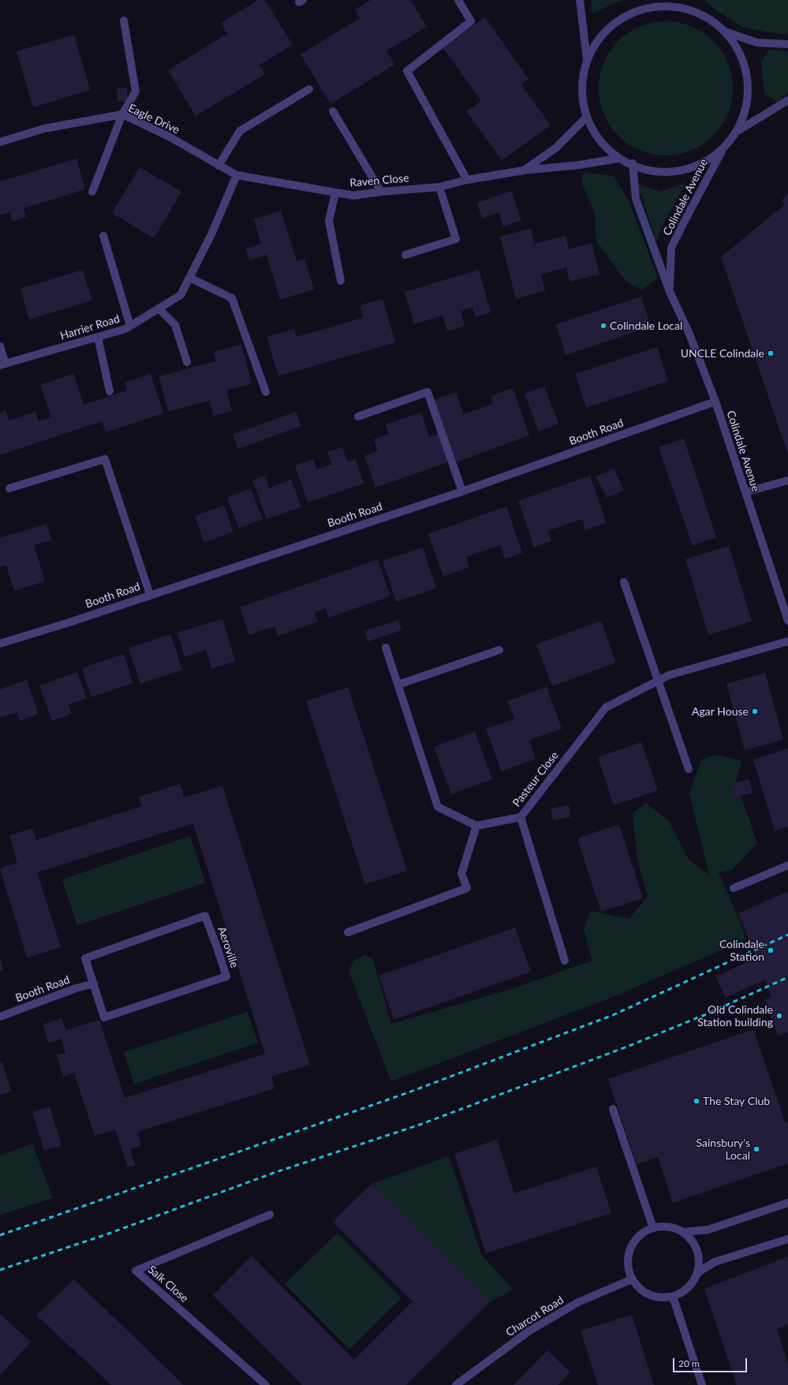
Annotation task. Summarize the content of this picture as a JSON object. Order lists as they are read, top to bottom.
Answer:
{
  "streets": {
    "street": [
      "Eagle Drive",
      "Raven Close",
      "Colindale Avenue",
      "Harrier Road",
      "Booth Road",
      "Pasteur Close",
      "Aeroville",
      "Salk Close",
      "Charcot Road"
    ]
  },
  "crossings": [
    ["Eagle Drive", "Raven Close"],
    ["Eagle Drive", "Harrier Road"],
    ["Raven Close", "Harrier Road"],
    ["Colindale Avenue", "Booth Road"],
    ["Booth Road", "Aeroville"]
  ],
  "places": [
    "Colindale Local",
    "UNCLE Colindale",
    "Agar House",
    "Colindale Station",
    "Old Colindale Station building",
    "The Stay Club",
    "Sainsbury's Local"
  ],
  "scale_bar": "20 m"
}
